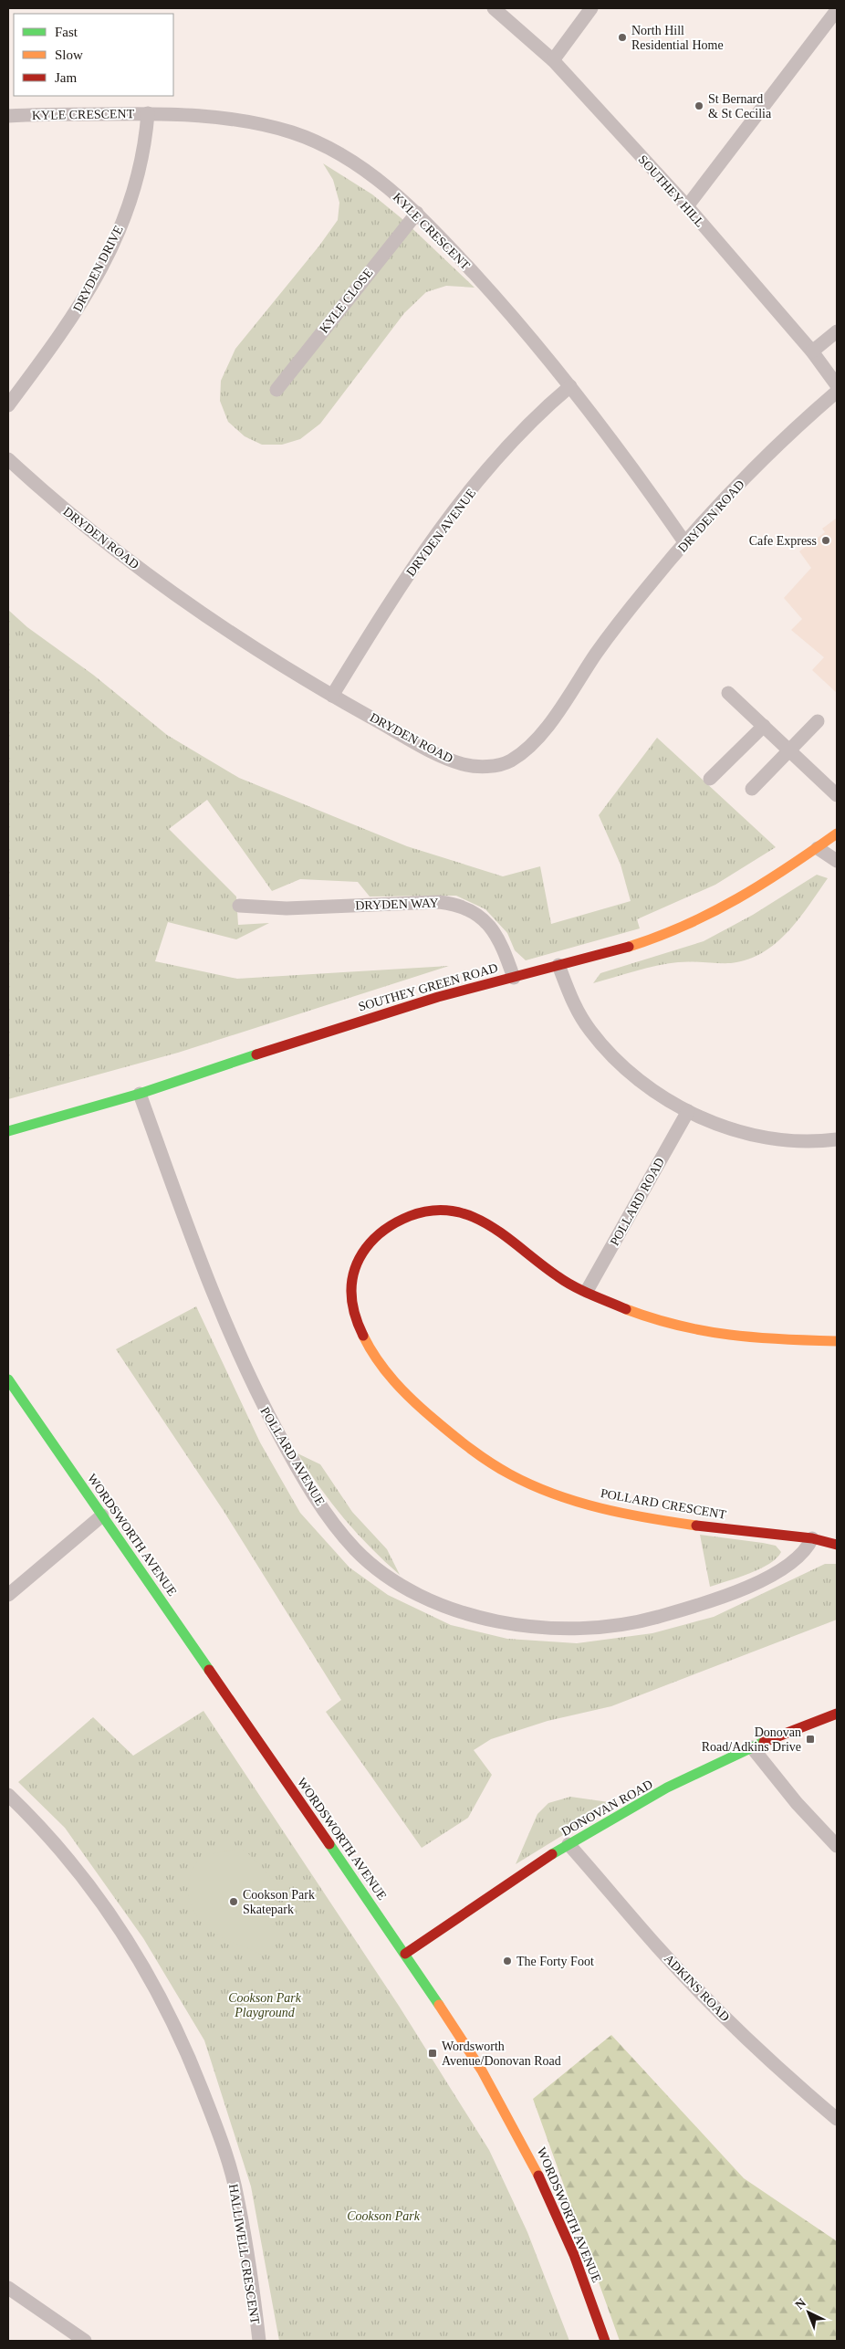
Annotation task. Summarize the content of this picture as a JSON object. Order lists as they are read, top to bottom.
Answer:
{
  "streets": {
    "street": [
      "KYLE CRESCENT",
      "SOUTHEY HILL",
      "DRYDEN DRIVE",
      "KYLE CLOSE",
      "DRYDEN ROAD",
      "DRYDEN AVENUE",
      "DRYDEN WAY",
      "SOUTHEY GREEN ROAD",
      "POLLARD ROAD",
      "POLLARD AVENUE",
      "POLLARD CRESCENT",
      "WORDSWORTH AVENUE",
      "DONOVAN ROAD",
      "ADKINS ROAD",
      "HALLIWELL CRESCENT"
    ]
  },
  "crossings": [
    ["KYLE CRESCENT", "DRYDEN DRIVE"],
    ["KYLE CRESCENT", "KYLE CLOSE"],
    ["KYLE CRESCENT", "DRYDEN ROAD"],
    ["KYLE CRESCENT", "DRYDEN AVENUE"],
    ["DRYDEN ROAD", "DRYDEN AVENUE"],
    ["DRYDEN WAY", "SOUTHEY GREEN ROAD"],
    ["SOUTHEY GREEN ROAD", "POLLARD AVENUE"],
    ["POLLARD ROAD", "POLLARD CRESCENT"],
    ["POLLARD AVENUE", "POLLARD CRESCENT"],
    ["WORDSWORTH AVENUE", "DONOVAN ROAD"],
    ["DONOVAN ROAD", "ADKINS ROAD"]
  ],
  "parks": ["Cookson Park Playground", "Cookson Park"],
  "places": {
    "other": [
      "North Hill Residential Home",
      "St Bernard & St Cecilia",
      "Cafe Express",
      "Cookson Park Skatepark",
      "The Forty Foot"
    ],
    "transit": ["Donovan Road/Adkins Drive", "Wordsworth Avenue/Donovan Road"]
  },
  "legend": ["Fast", "Slow", "Jam"],
  "north": "top left"
}
